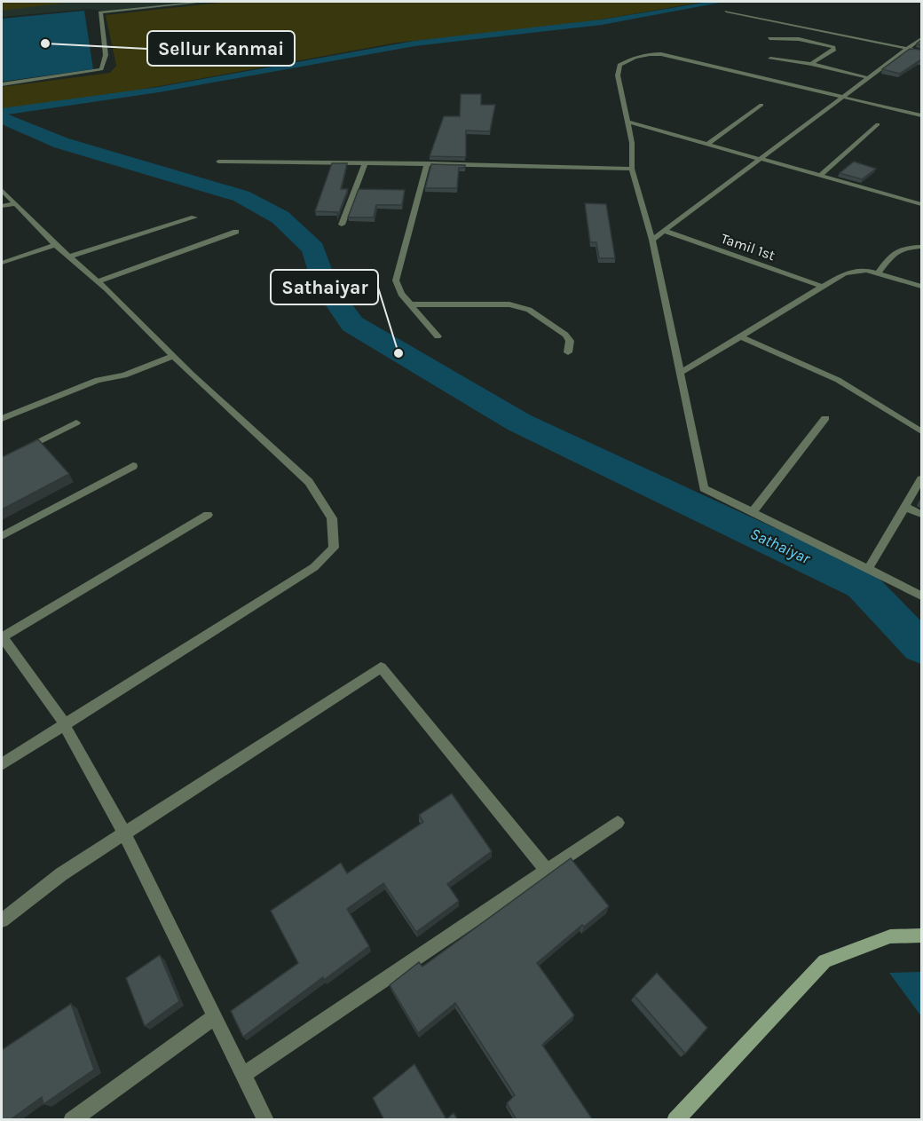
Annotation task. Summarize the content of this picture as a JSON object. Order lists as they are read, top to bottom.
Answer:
{
  "streets": {
    "street": ["Tamil 1st"]
  },
  "water": ["Sathaiyar"],
  "places": ["Sellur Kanmai", "Sathaiyar"]
}
